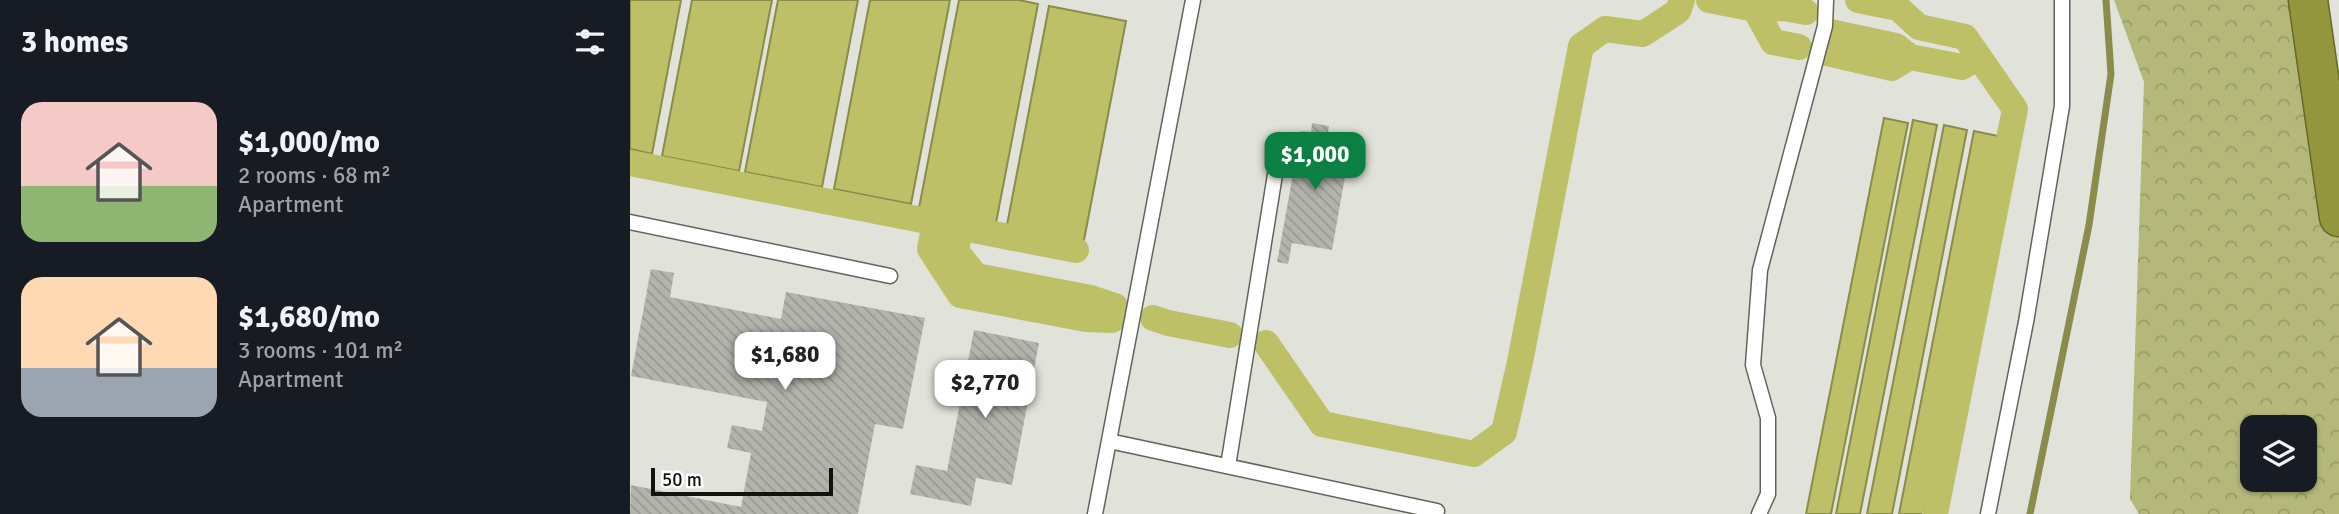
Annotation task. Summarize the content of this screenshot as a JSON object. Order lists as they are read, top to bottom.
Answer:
{
  "scale_bar": "50 m",
  "page": {
    "heading": "3 homes",
    "list": [
      {
        "name": "$1,000/mo",
        "note": "2 rooms · 68 m² · Apartment"
      },
      {
        "name": "$1,680/mo",
        "note": "3 rooms · 101 m² · Apartment"
      }
    ],
    "price": ["$1,000", "$1,680", "$2,770"],
    "scale": "50 m"
  }
}
